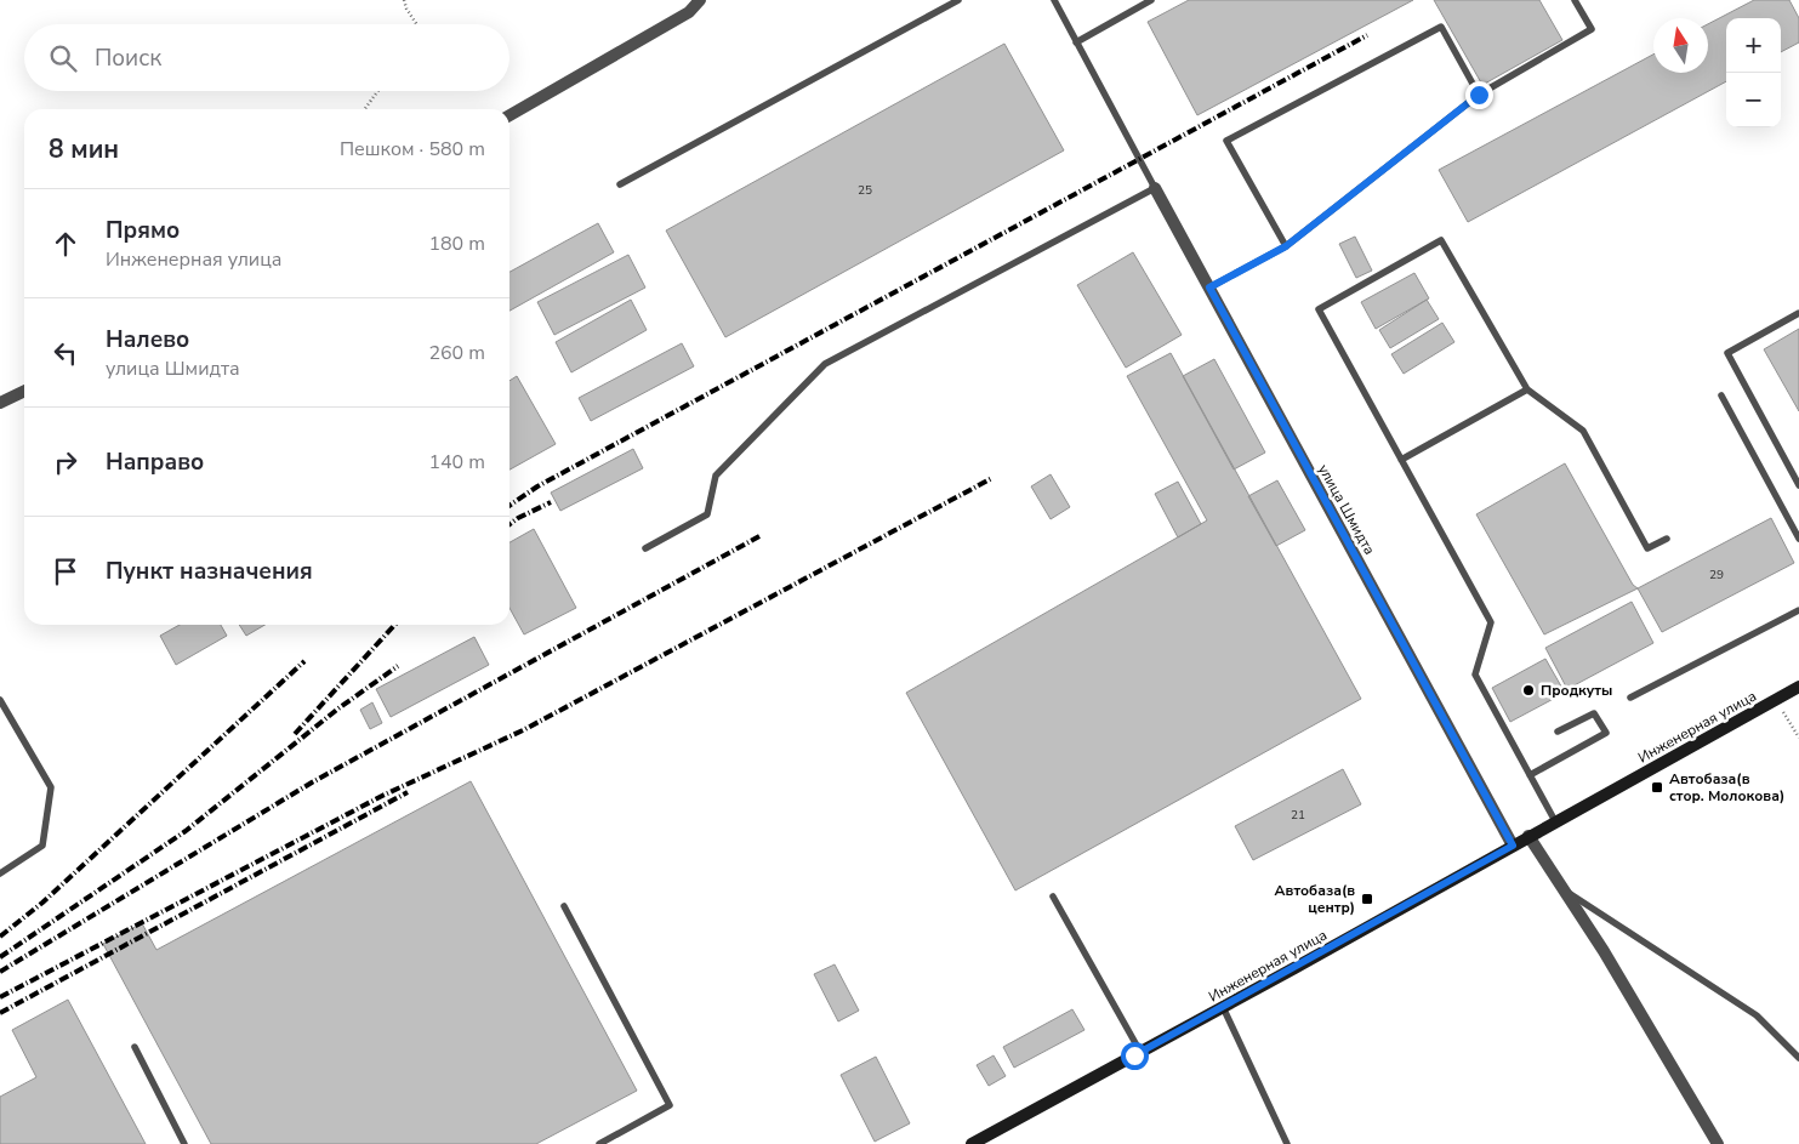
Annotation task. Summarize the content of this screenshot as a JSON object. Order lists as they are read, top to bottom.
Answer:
{
  "streets": {
    "street": ["улица Шмидта", "Инженерная улица"]
  },
  "crossings": [
    ["улица Шмидта", "Инженерная улица"]
  ],
  "places": {
    "other": ["Продкуты"],
    "transit": ["Автобаза(в стор. Молокова)", "Автобаза(в центр)"]
  },
  "house_numbers": ["25", "29", "21"],
  "north": "top",
  "page": {
    "map_buttons": ["+", "−"],
    "search": "Поиск",
    "heading": ["8 мин", "Пешком · 580 m"],
    "list": [
      ["Прямо", "Инженерная улица", "180 m"],
      ["Налево", "улица Шмидта", "260 m"],
      ["Направо", "140 m"],
      "Пункт назначения"
    ]
  }
}
